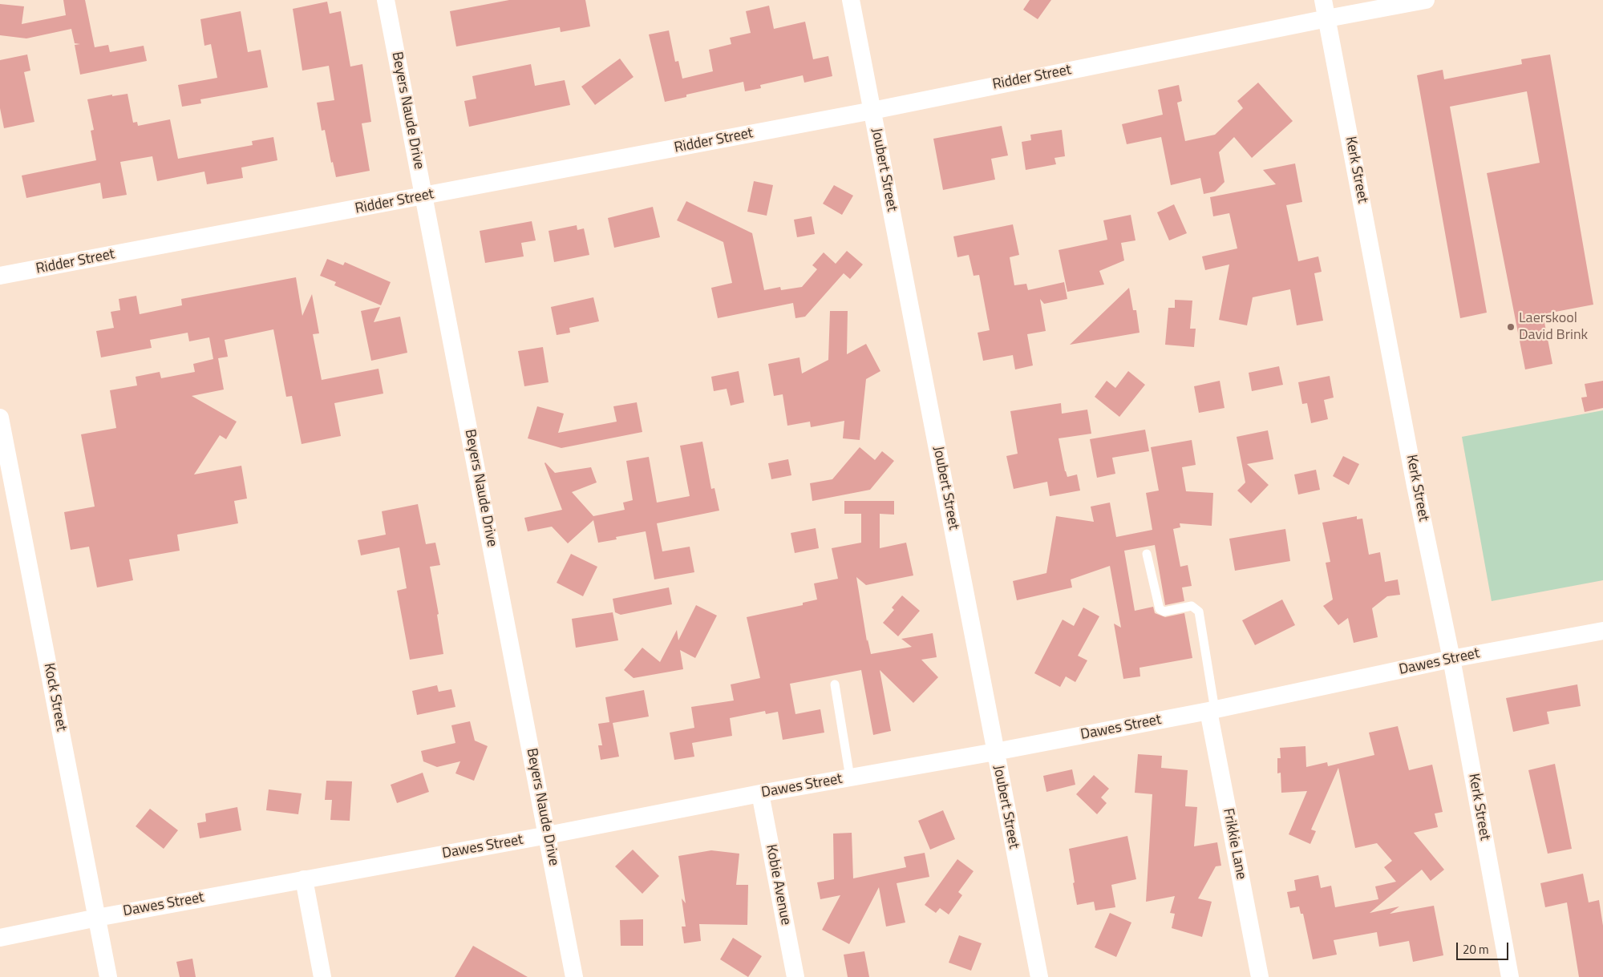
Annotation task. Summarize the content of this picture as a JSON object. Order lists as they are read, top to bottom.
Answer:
{
  "streets": {
    "street": [
      "Ridder Street",
      "Beyers Naude Drive",
      "Joubert Street",
      "Kerk Street",
      "Dawes Street",
      "Kock Street",
      "Frikkie Lane",
      "Kobie Avenue"
    ]
  },
  "crossings": [
    ["Ridder Street", "Beyers Naude Drive"],
    ["Ridder Street", "Joubert Street"],
    ["Ridder Street", "Kerk Street"],
    ["Beyers Naude Drive", "Dawes Street"],
    ["Joubert Street", "Dawes Street"],
    ["Kerk Street", "Dawes Street"],
    ["Dawes Street", "Kock Street"],
    ["Dawes Street", "Frikkie Lane"],
    ["Dawes Street", "Kobie Avenue"]
  ],
  "places": ["Laerskool David Brink"],
  "scale_bar": "20 m"
}
